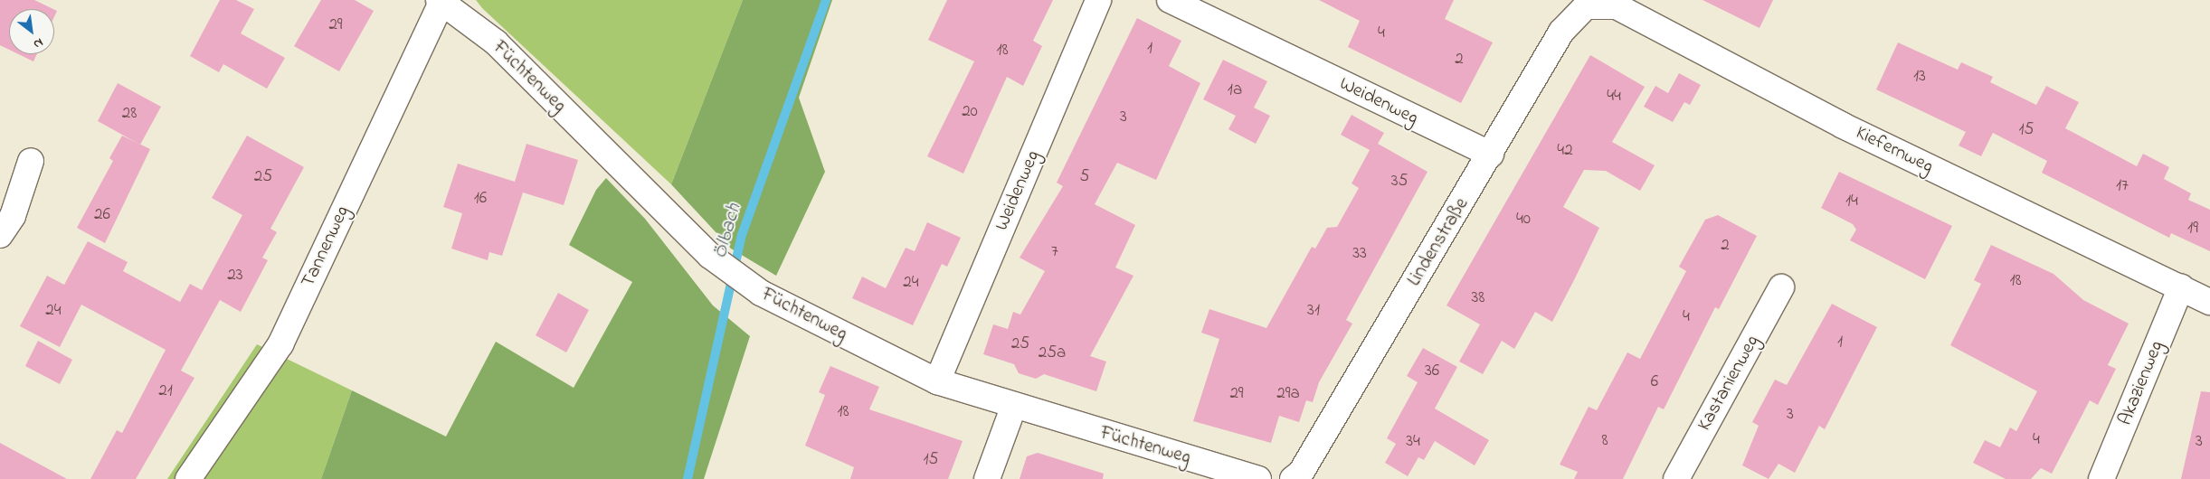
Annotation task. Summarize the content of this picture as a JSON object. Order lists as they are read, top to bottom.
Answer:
{
  "streets": {
    "street": [
      "Füchtenweg",
      "Weidenweg",
      "Kiefernweg",
      "Lindenstraße",
      "Tannenweg",
      "Kastanienweg",
      "Akazienweg"
    ]
  },
  "crossings": [
    ["Füchtenweg", "Weidenweg"],
    ["Füchtenweg", "Tannenweg"],
    ["Weidenweg", "Lindenstraße"],
    ["Kiefernweg", "Lindenstraße"],
    ["Kiefernweg", "Akazienweg"]
  ],
  "water": ["Ölbach"],
  "house_numbers": [
    "29",
    "4",
    "1",
    "18",
    "2",
    "13",
    "1a",
    "44",
    "20",
    "28",
    "3",
    "15",
    "42",
    "25",
    "5",
    "35",
    "17",
    "16",
    "14",
    "26",
    "40",
    "19",
    "2",
    "7",
    "33",
    "23",
    "18",
    "24",
    "38",
    "24",
    "31",
    "4",
    "1",
    "25",
    "25a",
    "36",
    "6",
    "21",
    "29",
    "29a",
    "18",
    "3",
    "4",
    "8",
    "34",
    "3",
    "15"
  ],
  "north": "bottom right"
}
